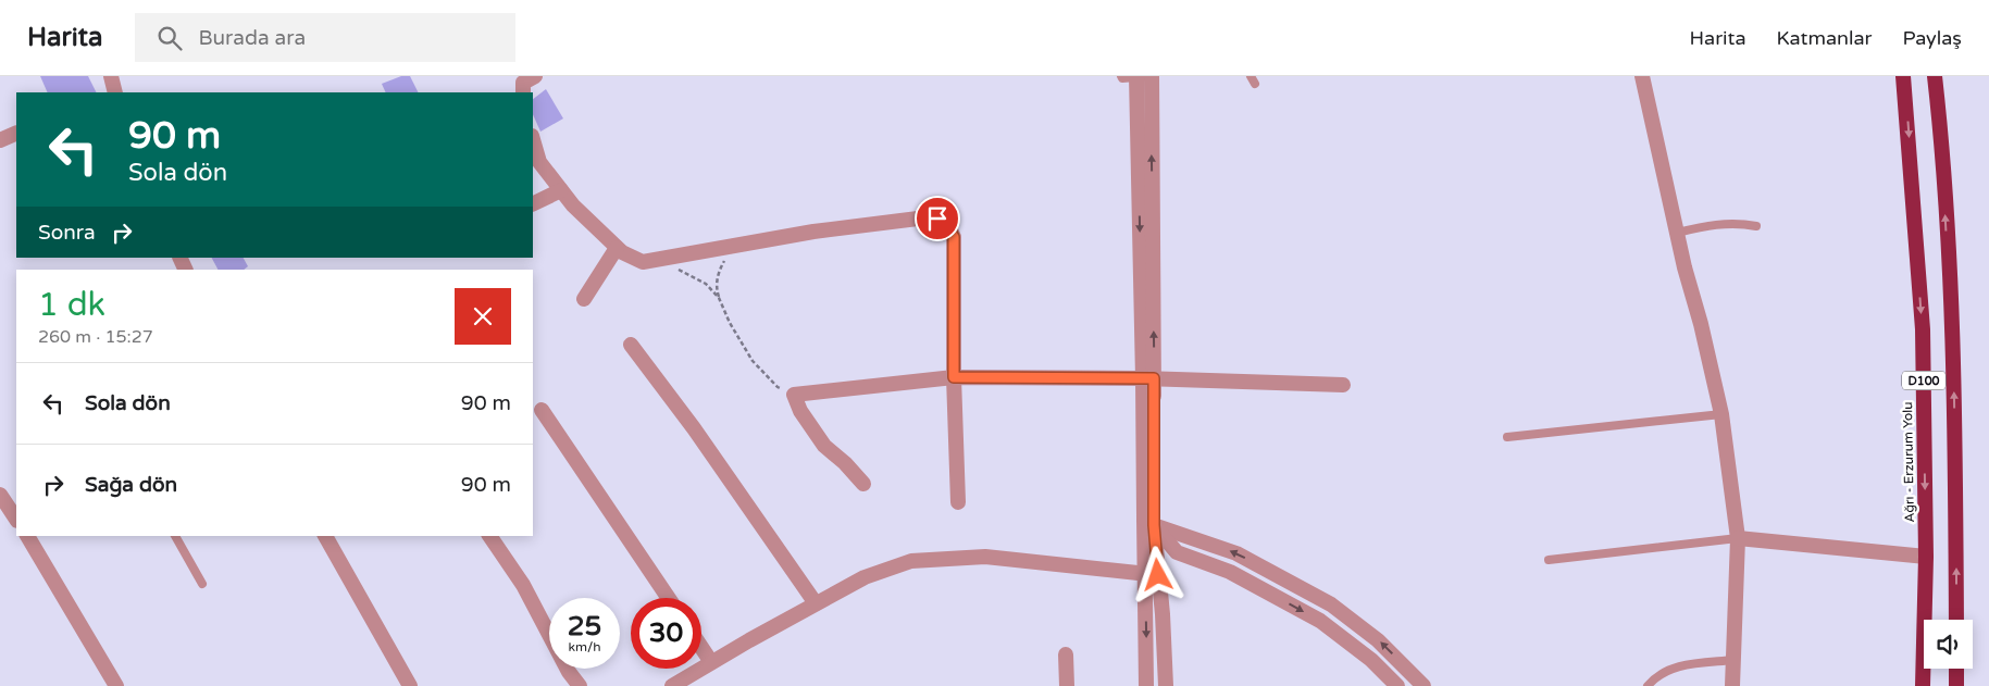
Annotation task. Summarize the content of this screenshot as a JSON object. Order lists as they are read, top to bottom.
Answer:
{
  "streets": {
    "highway": ["D100", "Ağrı - Erzurum Yolu"]
  },
  "page": {
    "header": "Harita",
    "search": "Burada ara",
    "nav": ["Harita", "Katmanlar", "Paylaş"],
    "turn": ["90 m", "Sola dön"],
    "then": "Sonra",
    "heading": ["1 dk", "260 m · 15:27"],
    "list": [
      {
        "name": "Sola dön",
        "value": "90 m"
      },
      {
        "name": "Sağa dön",
        "value": "90 m"
      }
    ],
    "speed": "25 km/h",
    "limit": "30"
  }
}
